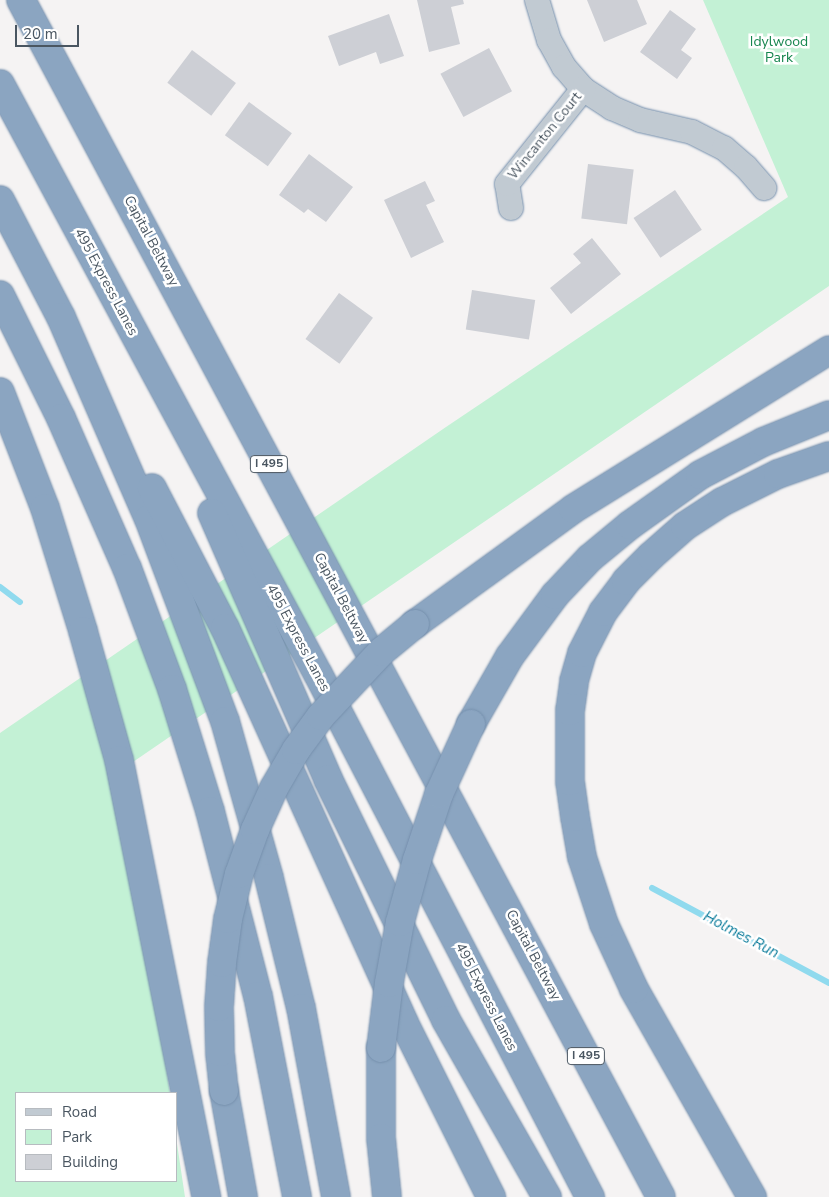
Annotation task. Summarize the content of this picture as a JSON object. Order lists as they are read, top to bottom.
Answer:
{
  "streets": {
    "highway": ["Capital Beltway", "495 Express Lanes", "I 495"],
    "street": ["Wincanton Court"]
  },
  "water": ["Holmes Run"],
  "parks": ["Idylwood Park"],
  "legend": ["Road", "Park", "Building"],
  "scale_bar": "20 m"
}
